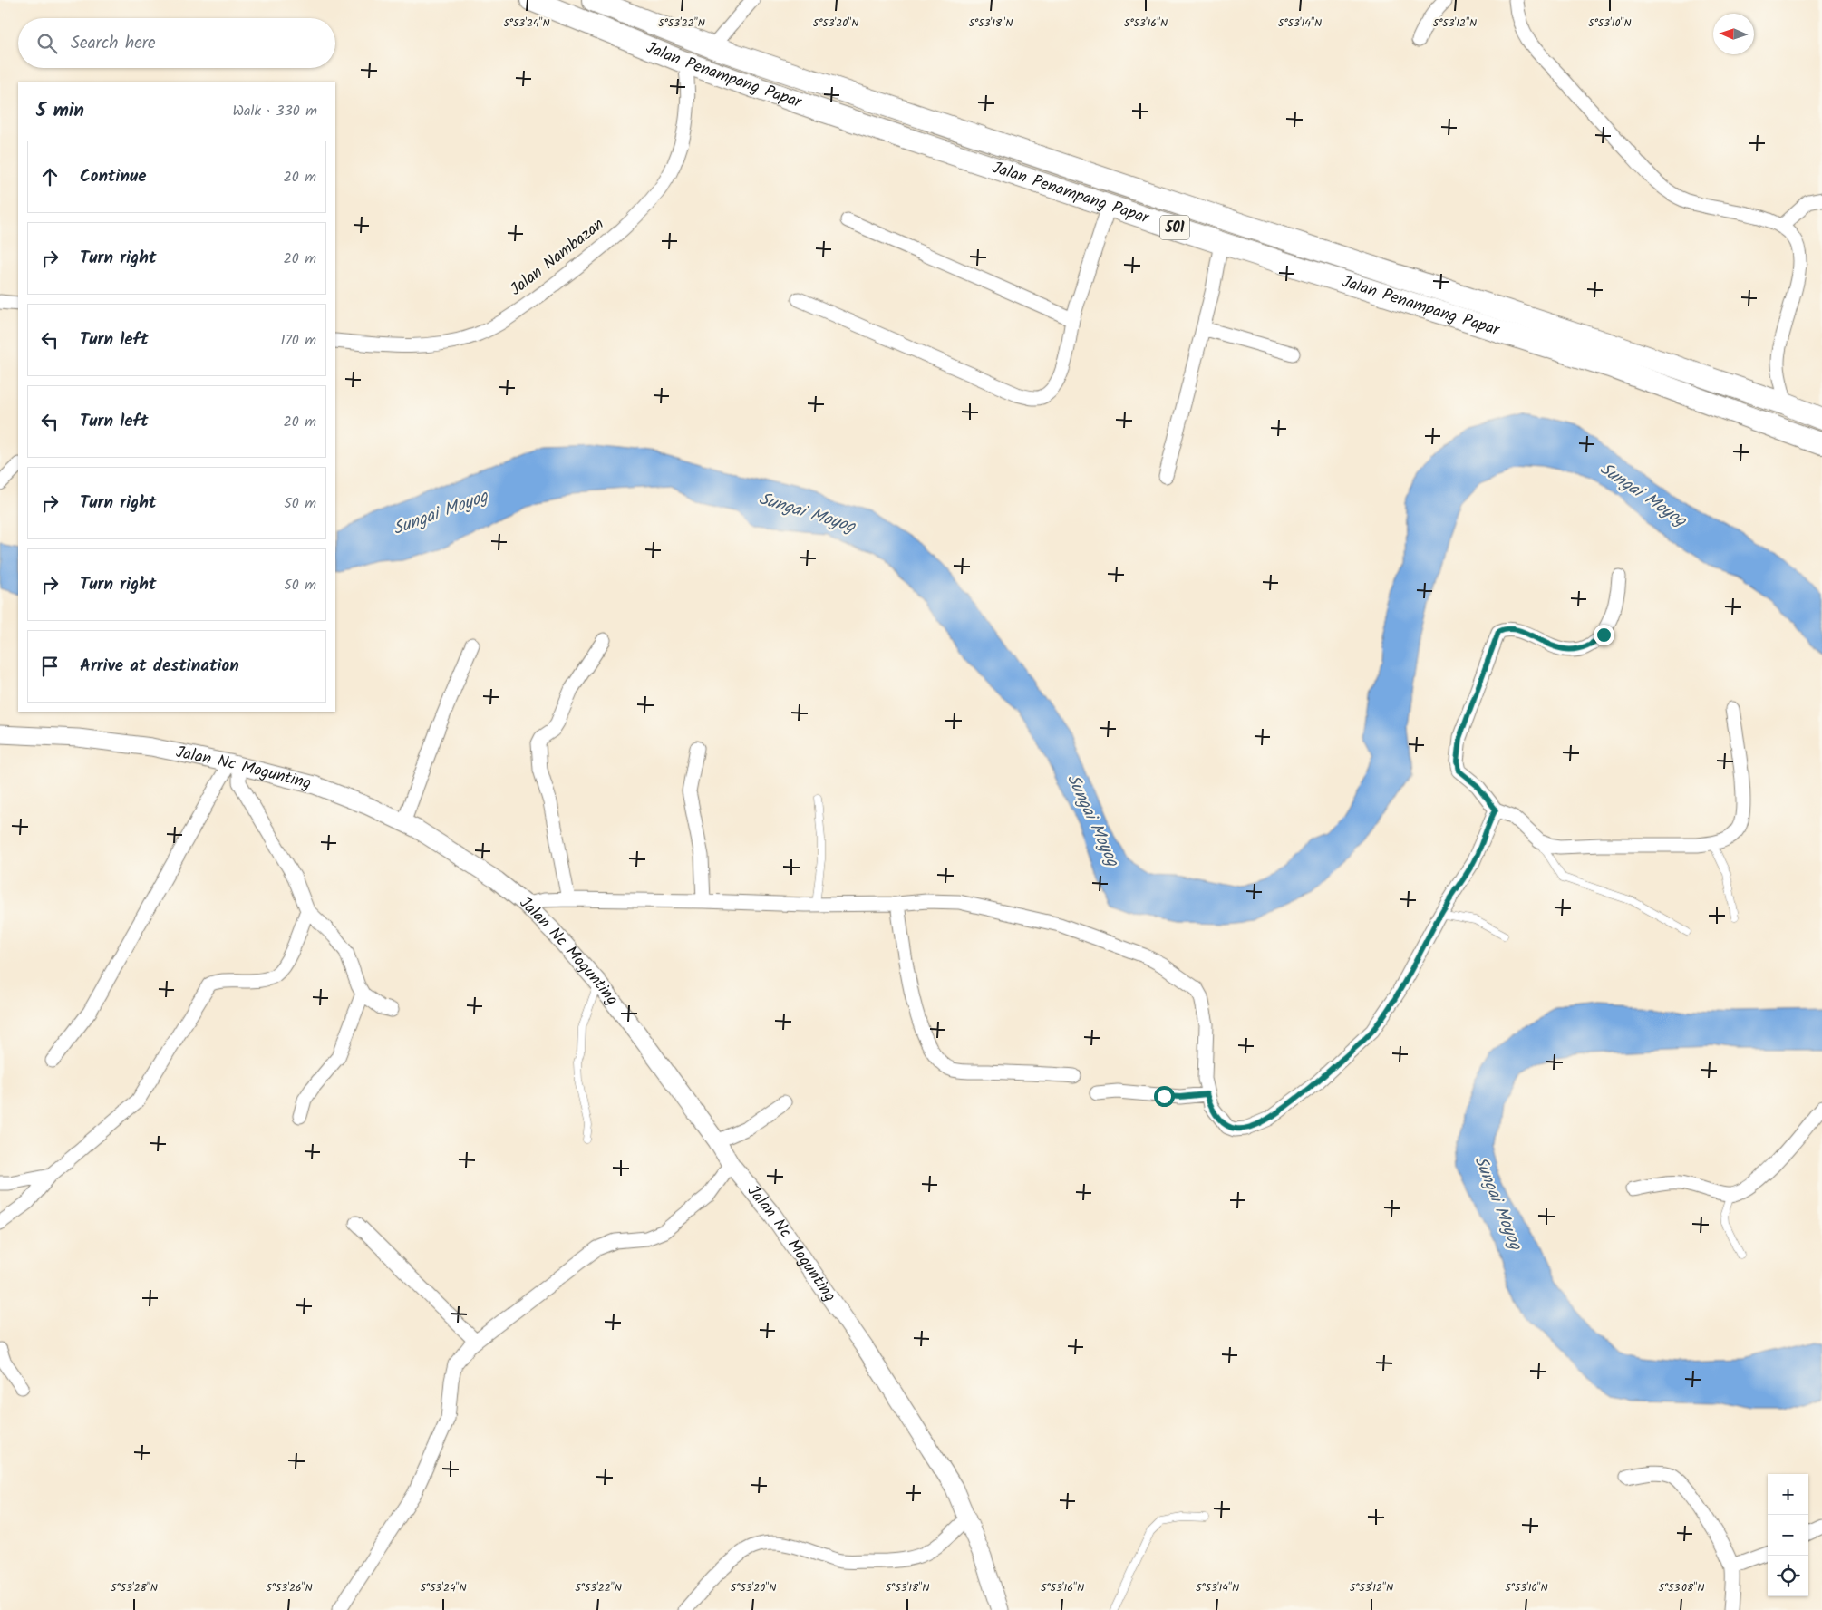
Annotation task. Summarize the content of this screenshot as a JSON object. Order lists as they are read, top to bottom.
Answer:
{
  "streets": {
    "main road": ["Jalan Penampang Papar", "501"],
    "street": ["Jalan Nambazan", "Jalan Nc Mogunting"]
  },
  "crossings": [
    ["Jalan Penampang Papar", "Jalan Nambazan"]
  ],
  "water": ["Sungai Moyog"],
  "north": "left",
  "page": {
    "search": "Search here",
    "heading": ["5 min", "Walk · 330 m"],
    "list": [
      ["Continue", "20 m"],
      ["Turn right", "20 m"],
      ["Turn left", "170 m"],
      ["Turn left", "20 m"],
      ["Turn right", "50 m"],
      ["Turn right", "50 m"],
      "Arrive at destination"
    ],
    "map_buttons": ["+", "−"]
  },
  "coordinates": [
    "5°53'24\"N",
    "5°53'22\"N",
    "5°53'20\"N",
    "5°53'18\"N",
    "5°53'16\"N",
    "5°53'14\"N",
    "5°53'12\"N",
    "5°53'10\"N",
    "5°53'28\"N",
    "5°53'26\"N",
    "5°53'08\"N"
  ]
}
